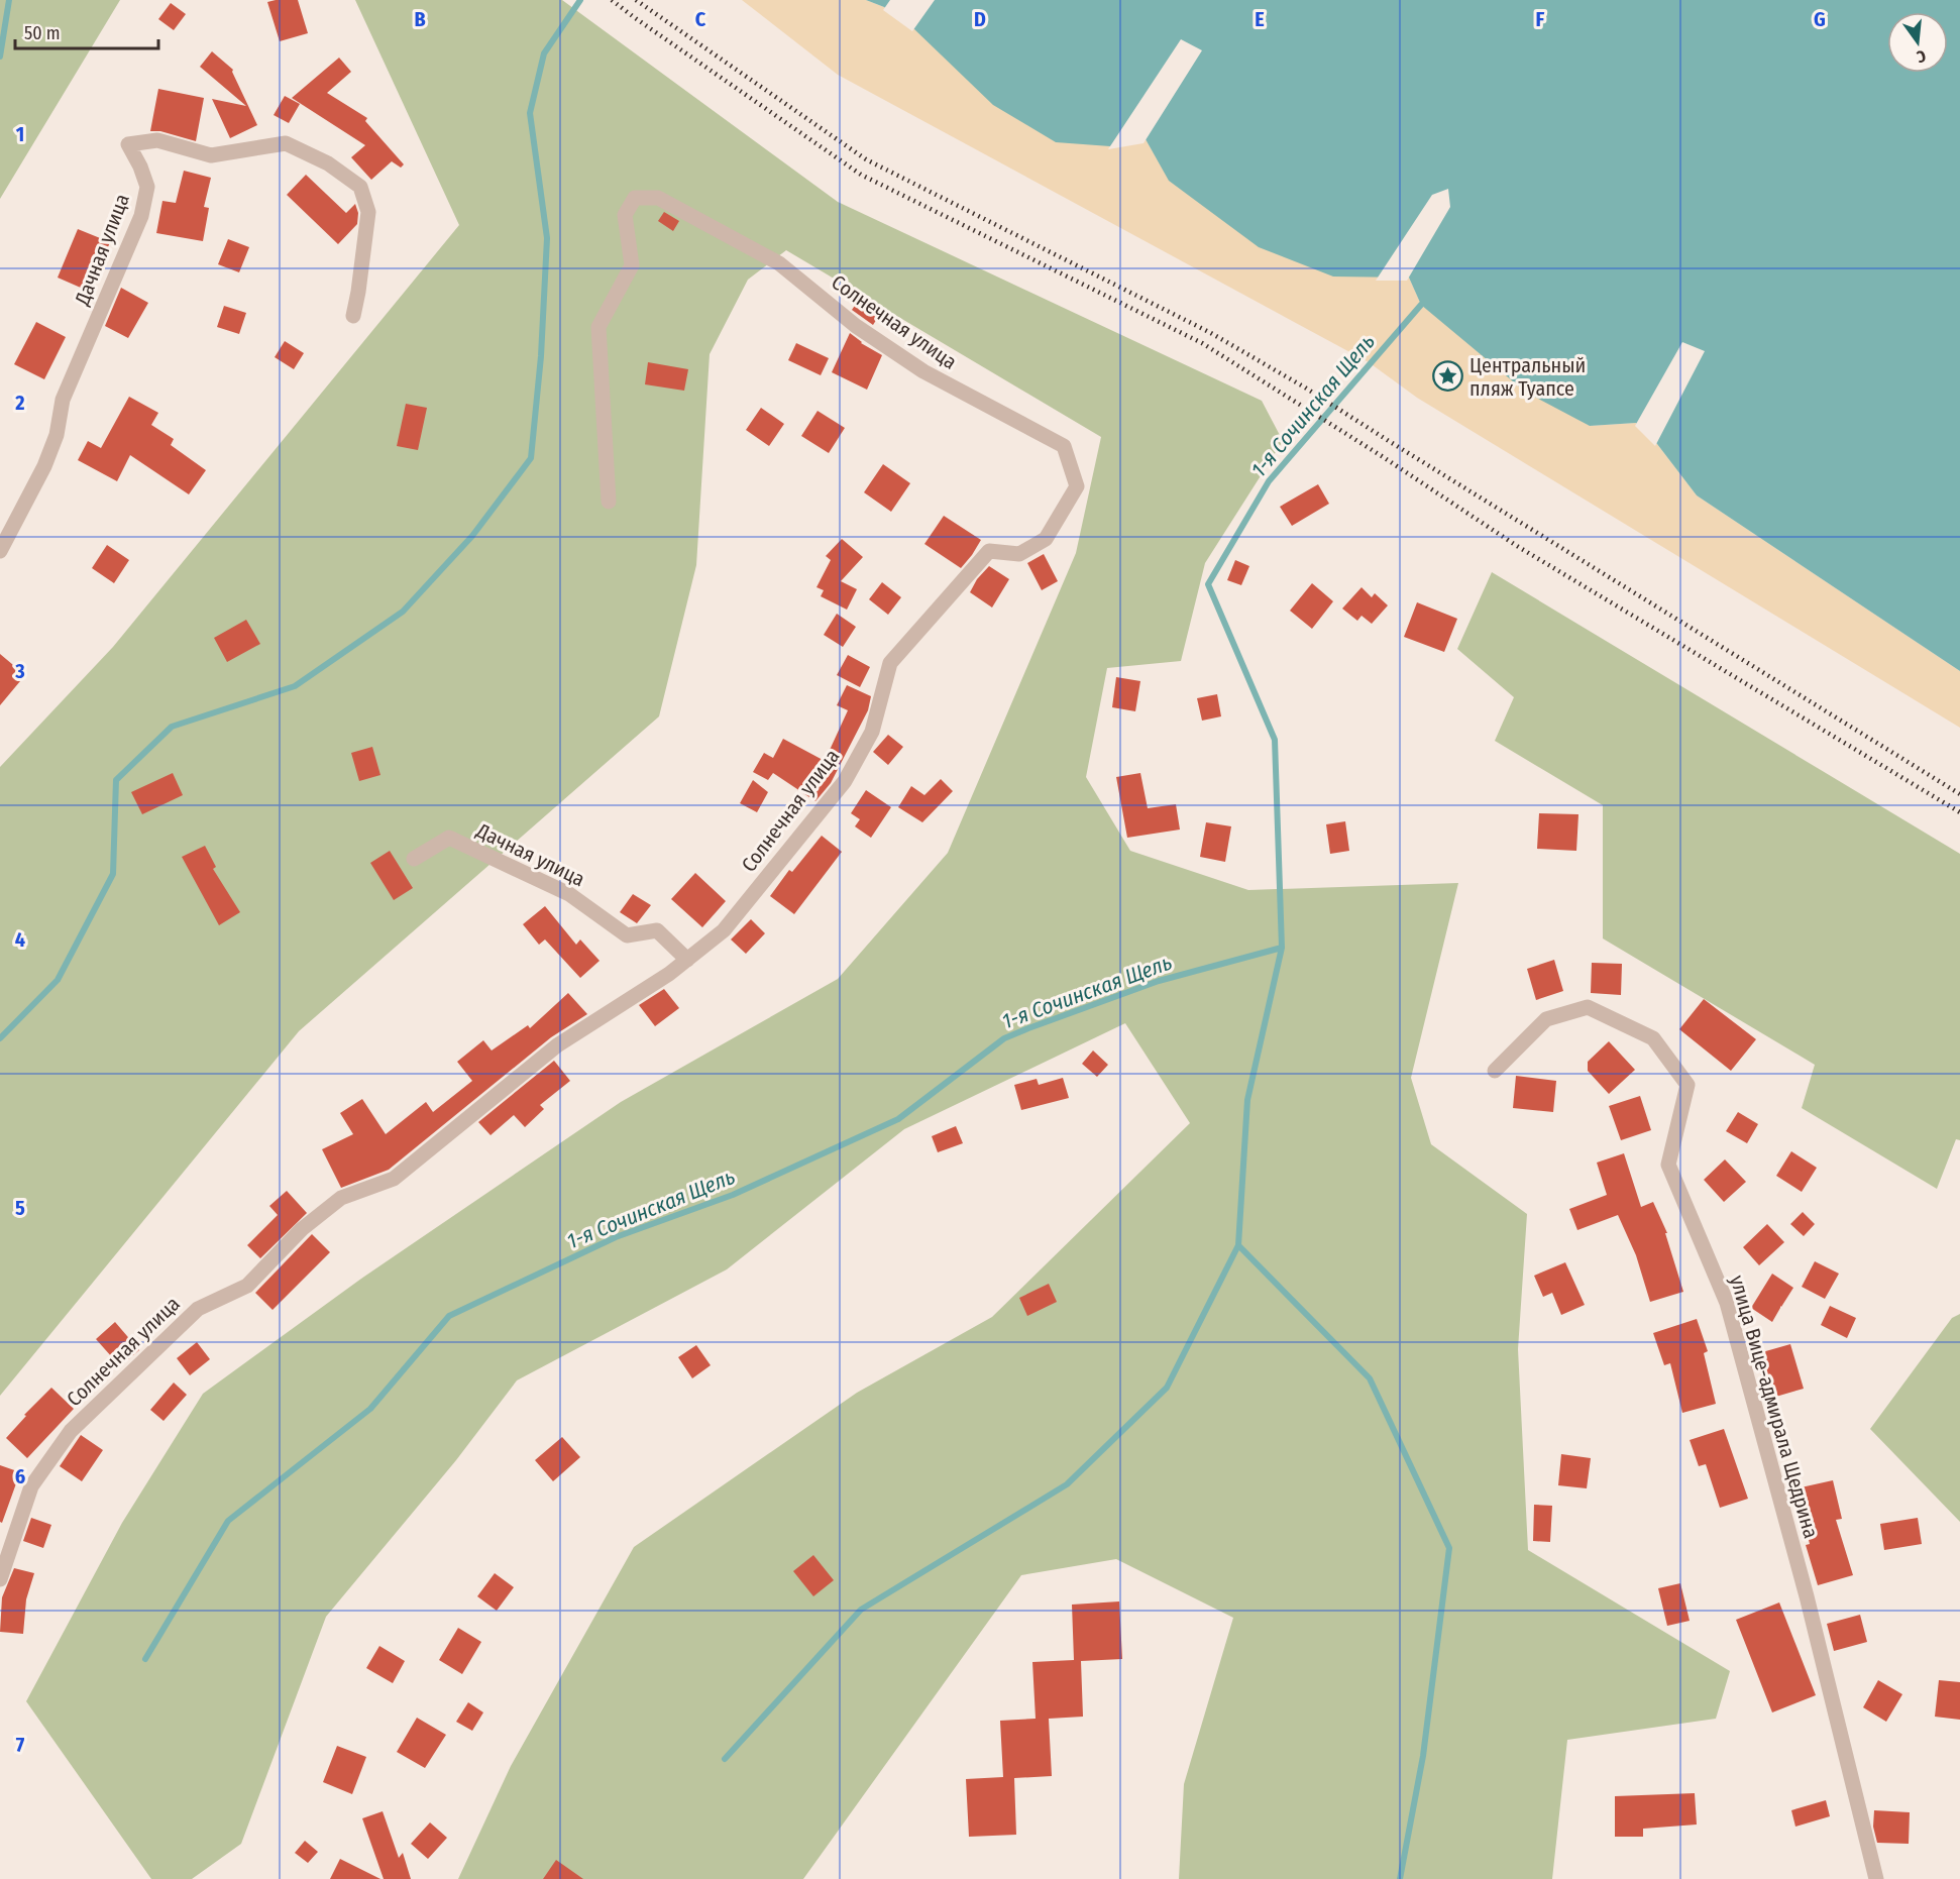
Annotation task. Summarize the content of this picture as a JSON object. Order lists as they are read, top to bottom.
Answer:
{
  "streets": {
    "street": ["Дачная улица", "Солнечная улица", "улица Вице-адмирала Щедрина"]
  },
  "crossings": [
    ["Дачная улица", "Солнечная улица"]
  ],
  "water": ["1-я Сочинская Щель"],
  "places": {
    "place": ["Центральный пляж Туапсе"]
  },
  "scale_bar": "50 m",
  "north": "bottom",
  "grid": {
    "columns": [
      "B",
      "C",
      "D",
      "E",
      "F",
      "G"
    ],
    "rows": [
      "1",
      "2",
      "3",
      "4",
      "5",
      "6",
      "7"
    ]
  }
}
